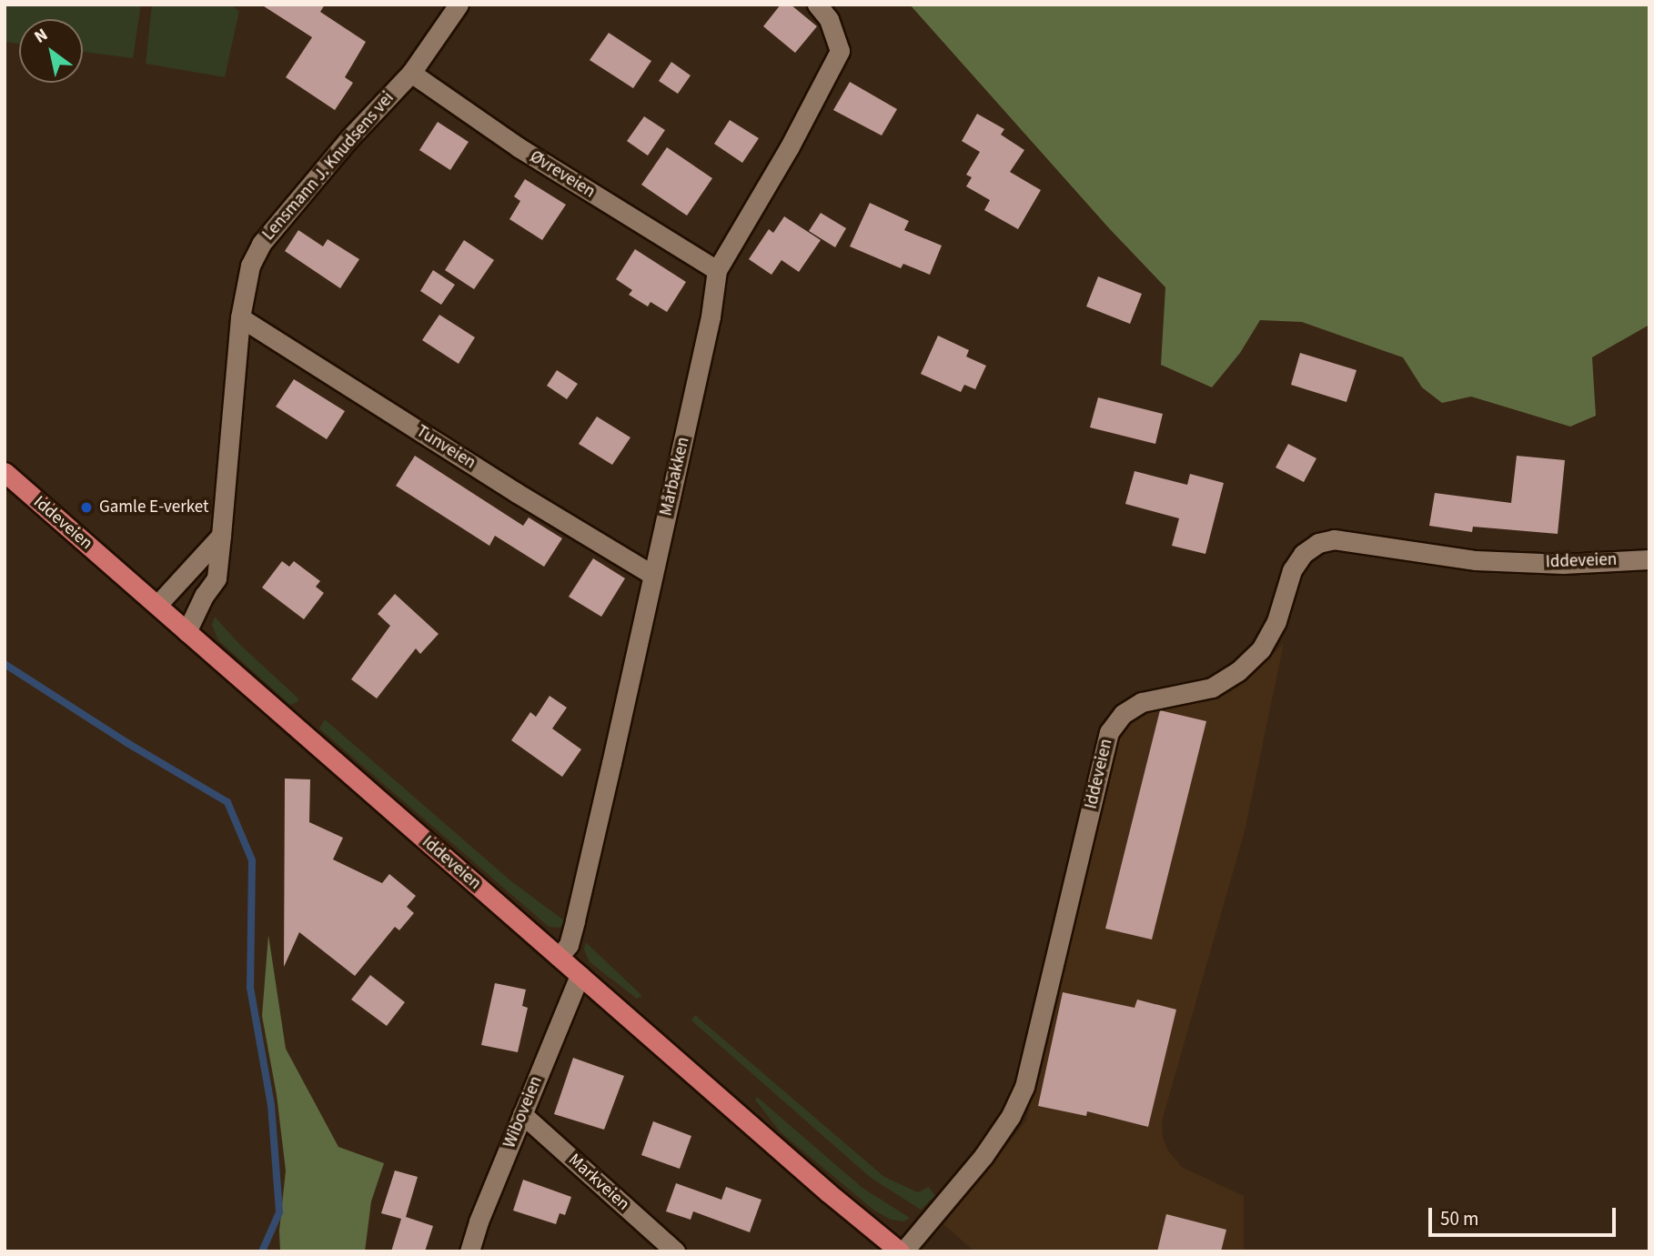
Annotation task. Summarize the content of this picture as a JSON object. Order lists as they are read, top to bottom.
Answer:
{
  "streets": {
    "main road": ["Iddeveien"],
    "street": [
      "Lensmann J. Knudsens vei",
      "Øvreveien",
      "Tunveien",
      "Mårbakken",
      "Wiboveien",
      "Markveien"
    ]
  },
  "crossings": [
    ["Lensmann J. Knudsens vei", "Øvreveien"],
    ["Lensmann J. Knudsens vei", "Tunveien"],
    ["Lensmann J. Knudsens vei", "Iddeveien"],
    ["Øvreveien", "Mårbakken"],
    ["Tunveien", "Mårbakken"],
    ["Mårbakken", "Iddeveien"],
    ["Iddeveien", "Wiboveien"],
    ["Wiboveien", "Markveien"]
  ],
  "places": ["Gamle E-verket"],
  "scale_bar": "50 m",
  "north": "top left"
}
